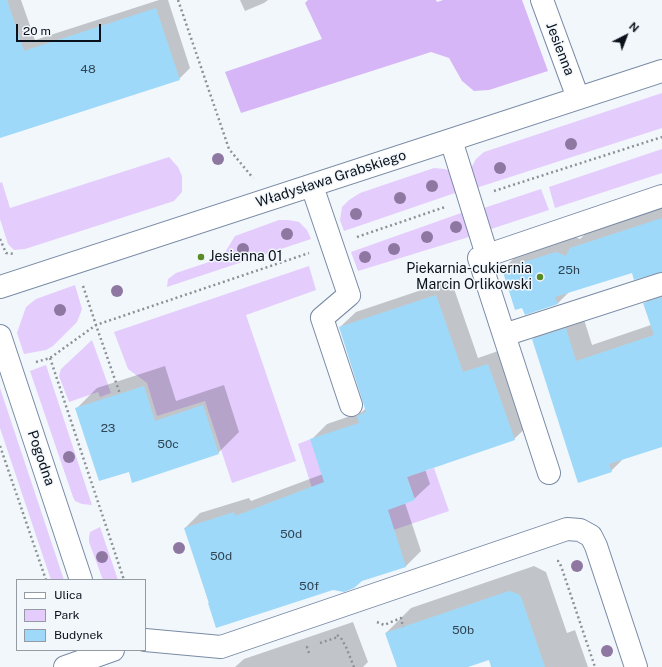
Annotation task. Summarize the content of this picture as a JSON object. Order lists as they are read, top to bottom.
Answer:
{
  "streets": {
    "street": ["Jesienna", "Władysława Grabskiego", "Pogodna"]
  },
  "crossings": [
    ["Jesienna", "Władysława Grabskiego"]
  ],
  "places": ["Jesienna 01", "Piekarnia-cukiernia Marcin Orlikowski"],
  "house_numbers": [
    "48",
    "25h",
    "23",
    "50c",
    "50d",
    "50d",
    "50f",
    "50b"
  ],
  "legend": ["Ulica", "Park", "Budynek"],
  "scale_bar": "20 m",
  "north": "top right"
}
